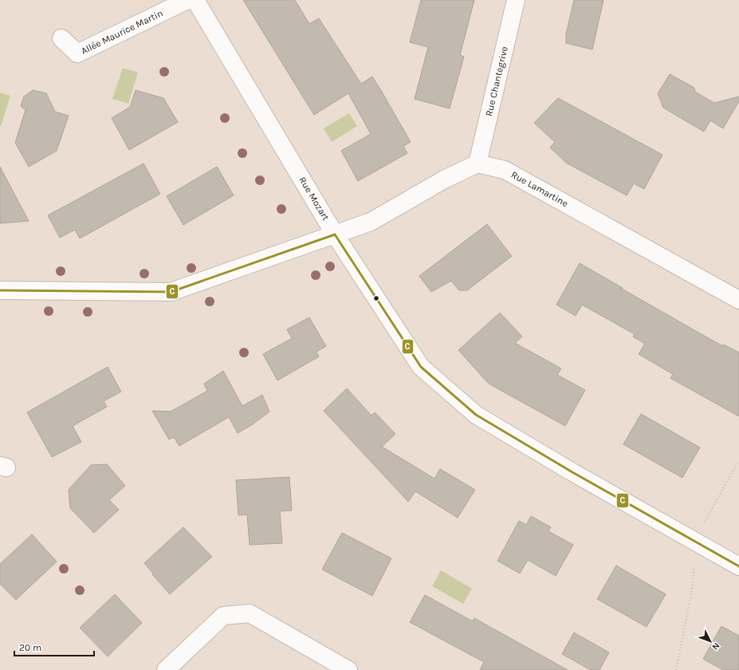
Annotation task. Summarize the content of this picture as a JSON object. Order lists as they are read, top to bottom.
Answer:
{
  "streets": {
    "street": [
      "Allée Maurice Martin",
      "Rue Chantegrive",
      "Rue Lamartine",
      "Rue Mozart"
    ]
  },
  "crossings": [
    ["Rue Chantegrive", "Rue Lamartine"]
  ],
  "lines": ["transit line C"],
  "scale_bar": "20 m",
  "north": "bottom right"
}
